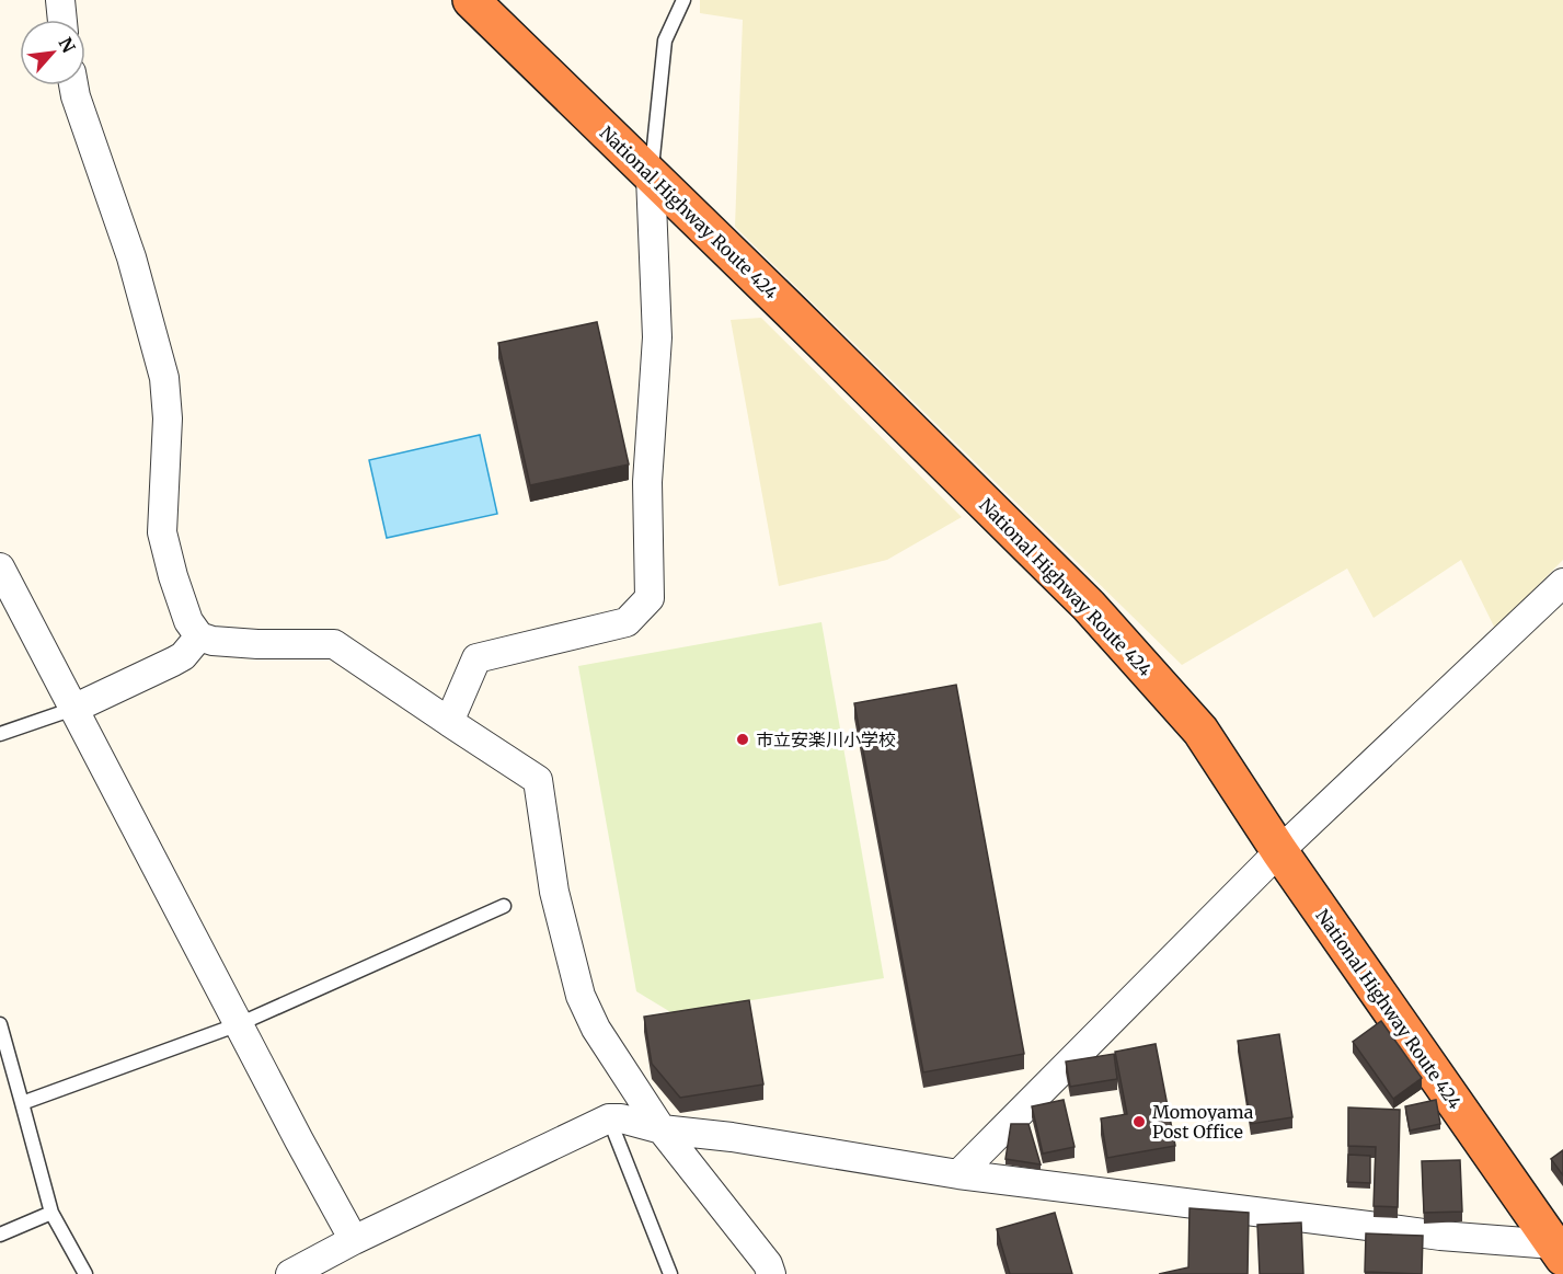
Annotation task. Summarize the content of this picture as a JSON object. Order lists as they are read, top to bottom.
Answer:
{
  "streets": {
    "highway": ["National Highway Route 424"]
  },
  "places": ["市立安楽川小学校", "Momoyama Post Office"],
  "north": "top right"
}
